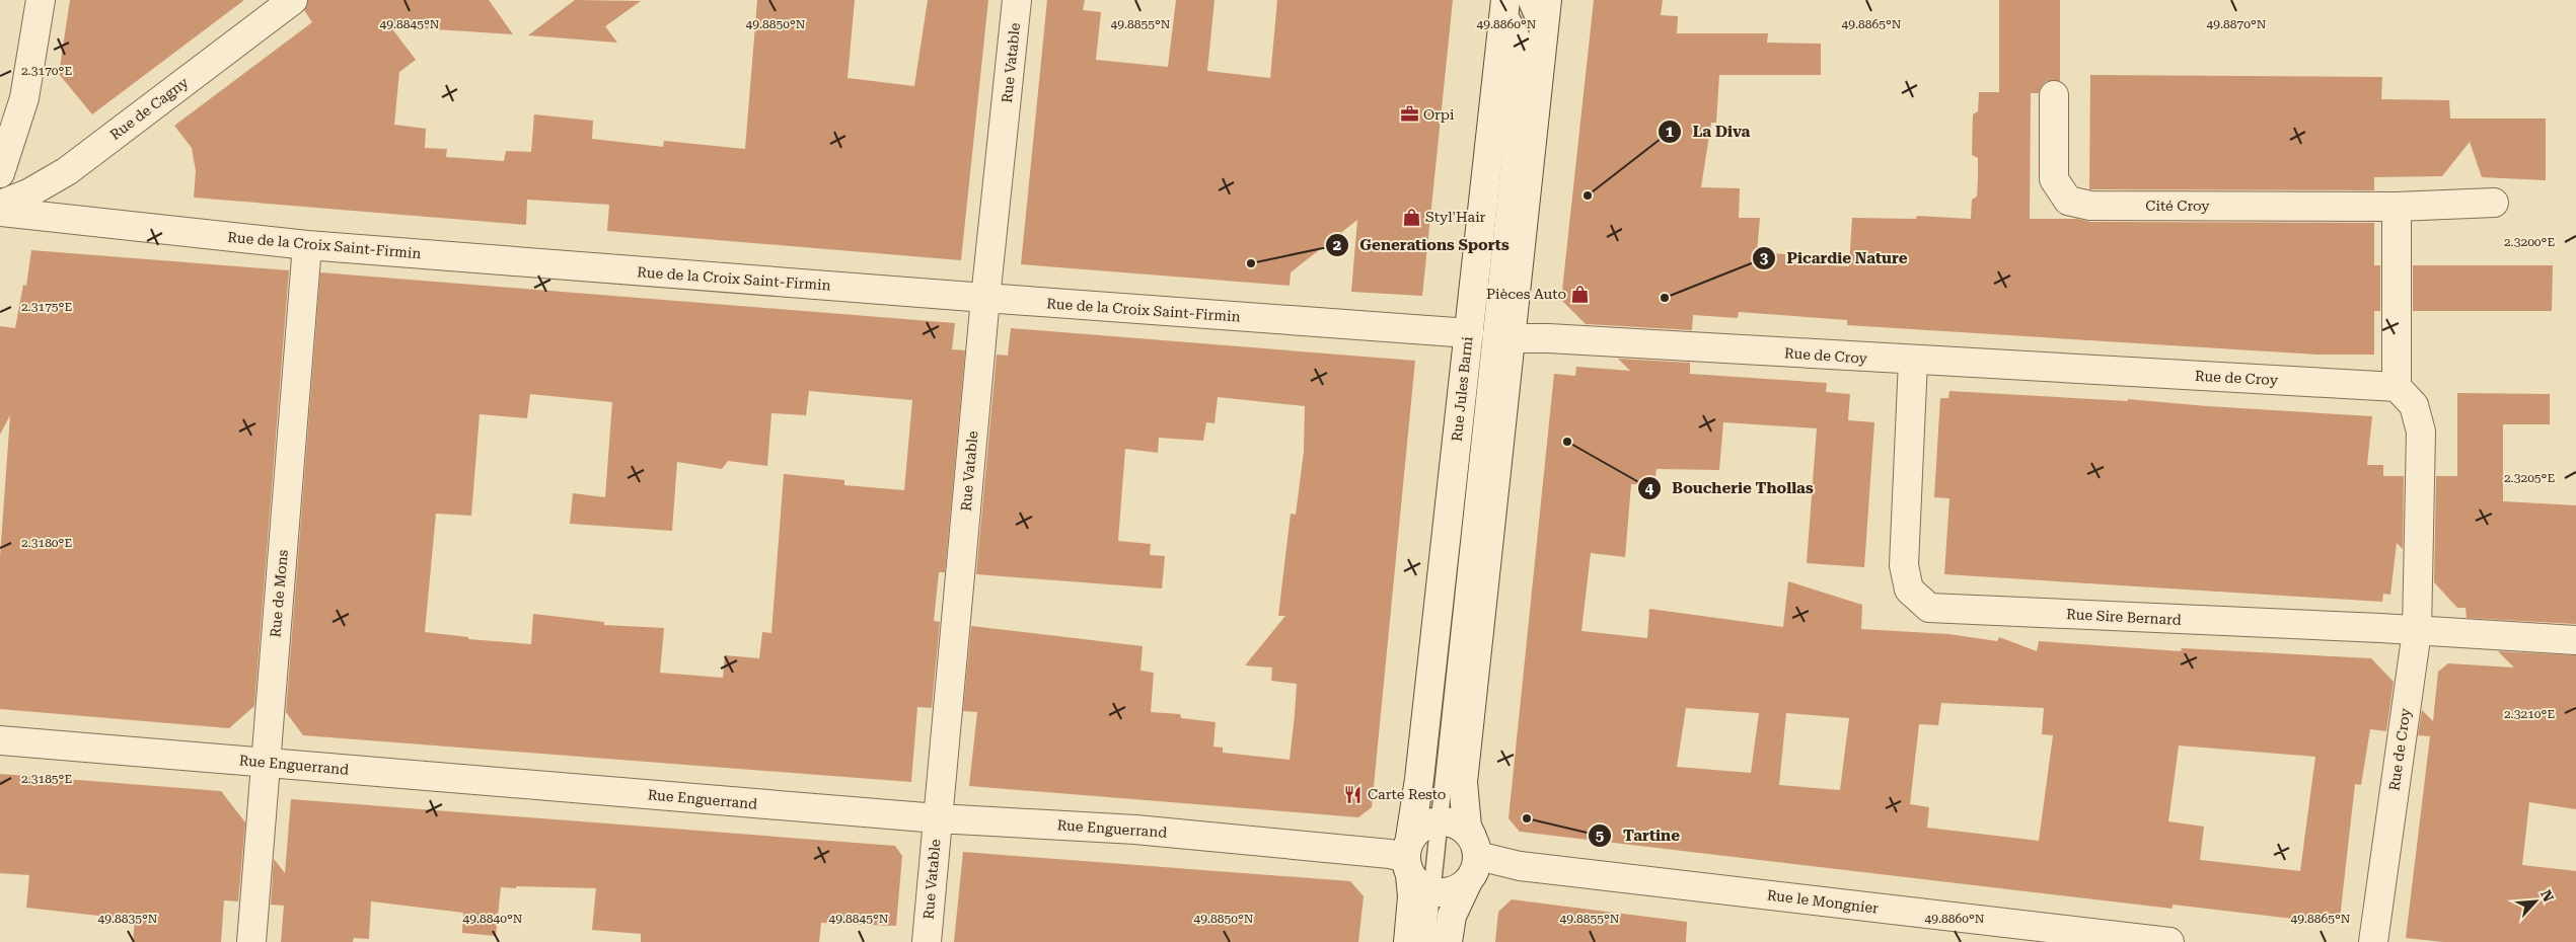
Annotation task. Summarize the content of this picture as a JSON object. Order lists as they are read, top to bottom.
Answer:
{
  "streets": {
    "street": [
      "Rue Vatable",
      "Rue de Cagny",
      "Cité Croy",
      "Rue de la Croix Saint-Firmin",
      "Rue de Croy",
      "Rue Jules Barni",
      "Rue de Mons",
      "Rue Sire Bernard",
      "Rue Enguerrand",
      "Rue le Mongnier"
    ]
  },
  "crossings": [
    ["Rue Vatable", "Rue de la Croix Saint-Firmin"],
    ["Rue Vatable", "Rue Enguerrand"],
    ["Rue de la Croix Saint-Firmin", "Rue Jules Barni"],
    ["Rue de la Croix Saint-Firmin", "Rue de Mons"],
    ["Rue de Croy", "Rue Sire Bernard"],
    ["Rue Jules Barni", "Rue Enguerrand"],
    ["Rue de Mons", "Rue Enguerrand"]
  ],
  "places": {
    "office": ["Orpi"],
    "other": [
      "La Diva",
      "Generations Sports",
      "Picardie Nature",
      "Boucherie Thollas",
      "Tartine"
    ],
    "shop": ["Styl'Hair", "Pièces Auto"],
    "restaurant": ["Carte Resto"]
  },
  "north": "top right",
  "coordinates": [
    "49.8845°N",
    "49.8850°N",
    "49.8855°N",
    "49.8860°N",
    "49.8865°N",
    "49.8870°N",
    "2.3170°E",
    "2.3200°E",
    "2.3175°E",
    "2.3205°E",
    "2.3180°E",
    "2.3210°E",
    "2.3185°E",
    "49.8835°N",
    "49.8840°N"
  ]
}
